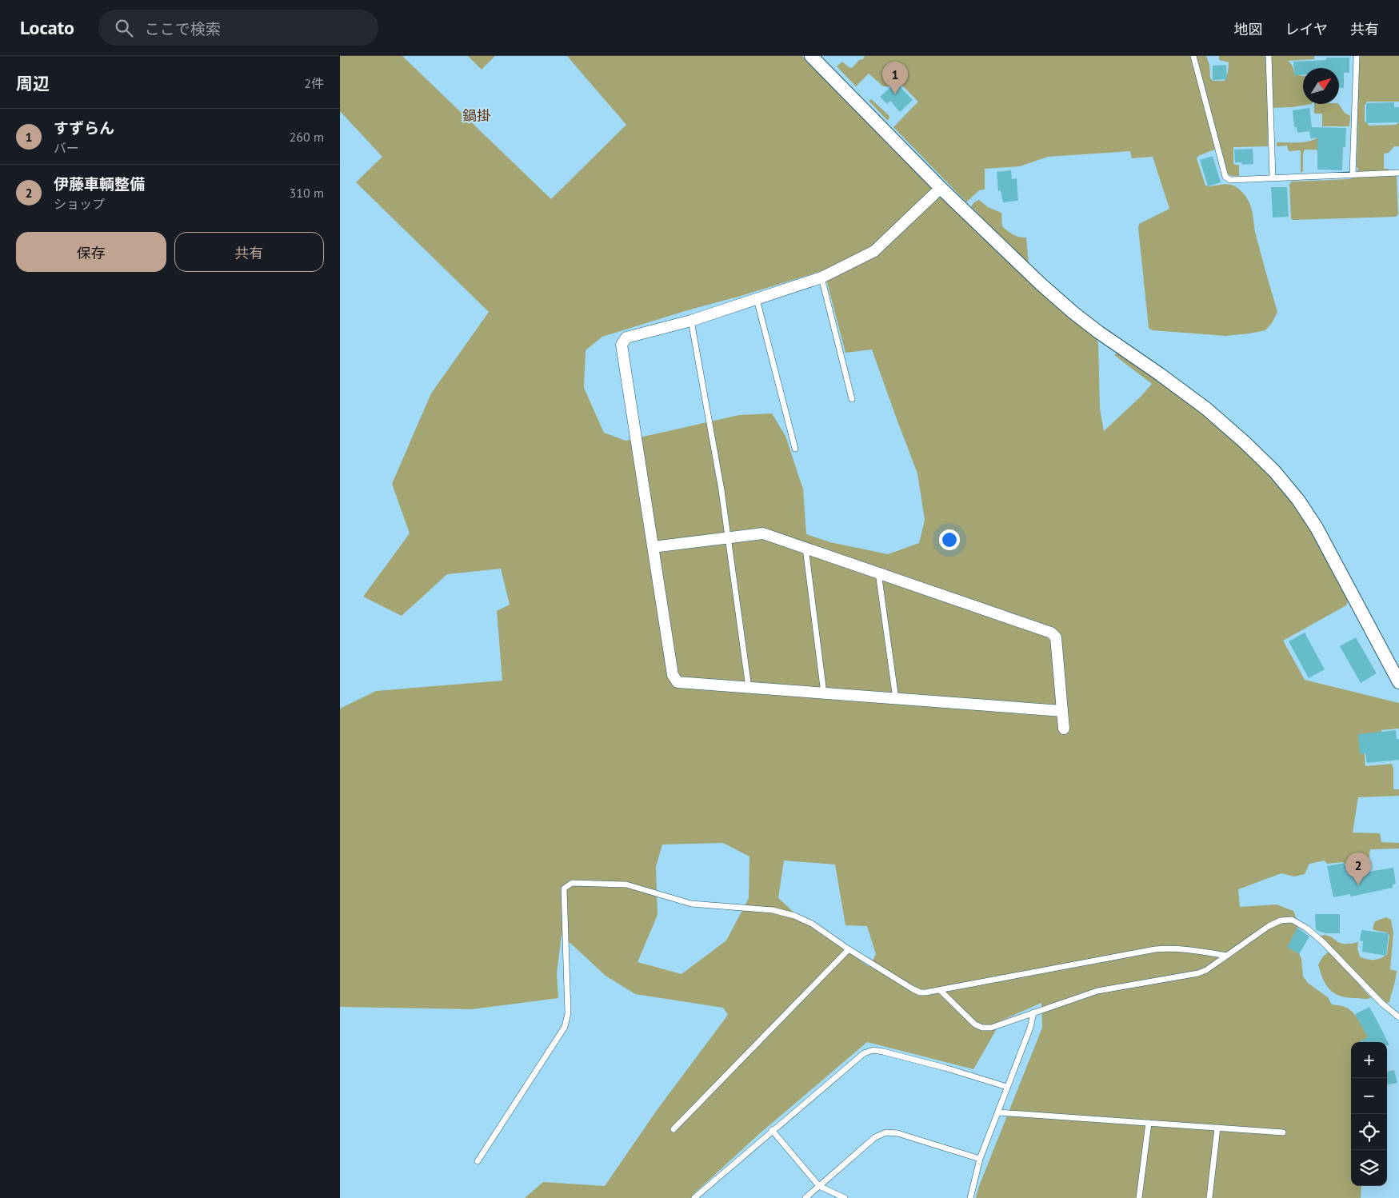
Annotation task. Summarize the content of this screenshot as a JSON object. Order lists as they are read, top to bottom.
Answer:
{
  "districts": ["鍋掛"],
  "north": "top right",
  "page": {
    "header": "Locato",
    "search": "ここで検索",
    "nav": ["地図", "レイヤ", "共有"],
    "heading": ["周辺", "2件"],
    "pins": ["1", "2"],
    "list": [
      {
        "mark": "1",
        "name": "すずらん",
        "note": "バー",
        "value": "260 m"
      },
      {
        "mark": "2",
        "name": "伊藤車輌整備",
        "note": "ショップ",
        "value": "310 m"
      }
    ],
    "buttons": ["保存", "共有"],
    "map_buttons": ["+", "−"]
  }
}
